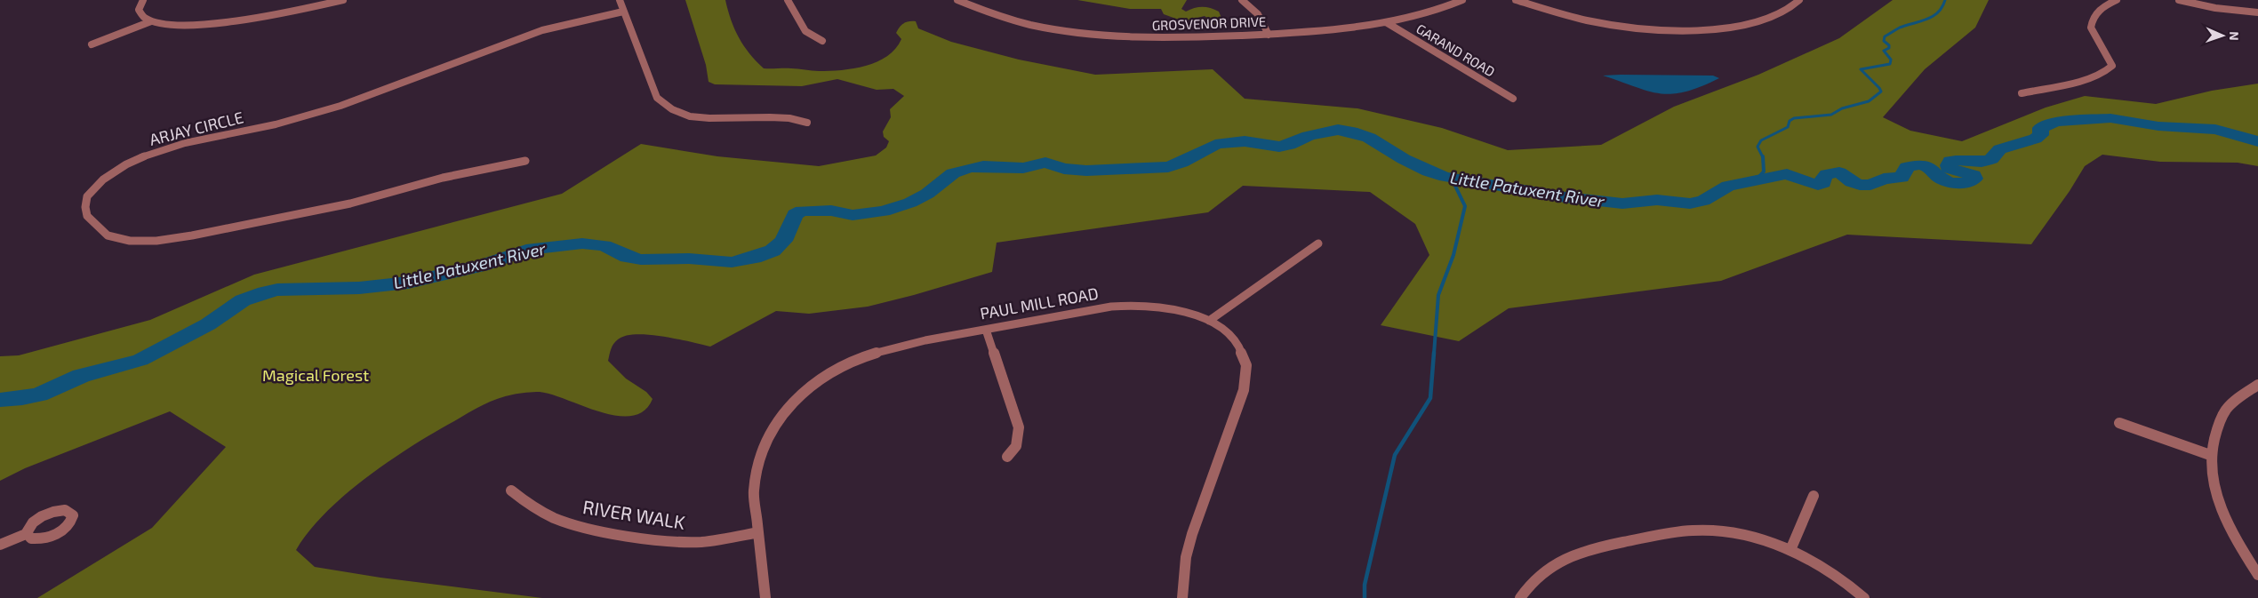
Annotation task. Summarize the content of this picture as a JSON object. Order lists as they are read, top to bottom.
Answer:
{
  "streets": {
    "street": [
      "GROSVENOR DRIVE",
      "GARAND ROAD",
      "ARJAY CIRCLE",
      "PAUL MILL ROAD",
      "RIVER WALK"
    ]
  },
  "crossings": [
    ["GROSVENOR DRIVE", "GARAND ROAD"],
    ["PAUL MILL ROAD", "RIVER WALK"]
  ],
  "water": ["Little Patuxent River"],
  "parks": ["Magical Forest"],
  "north": "right"
}
